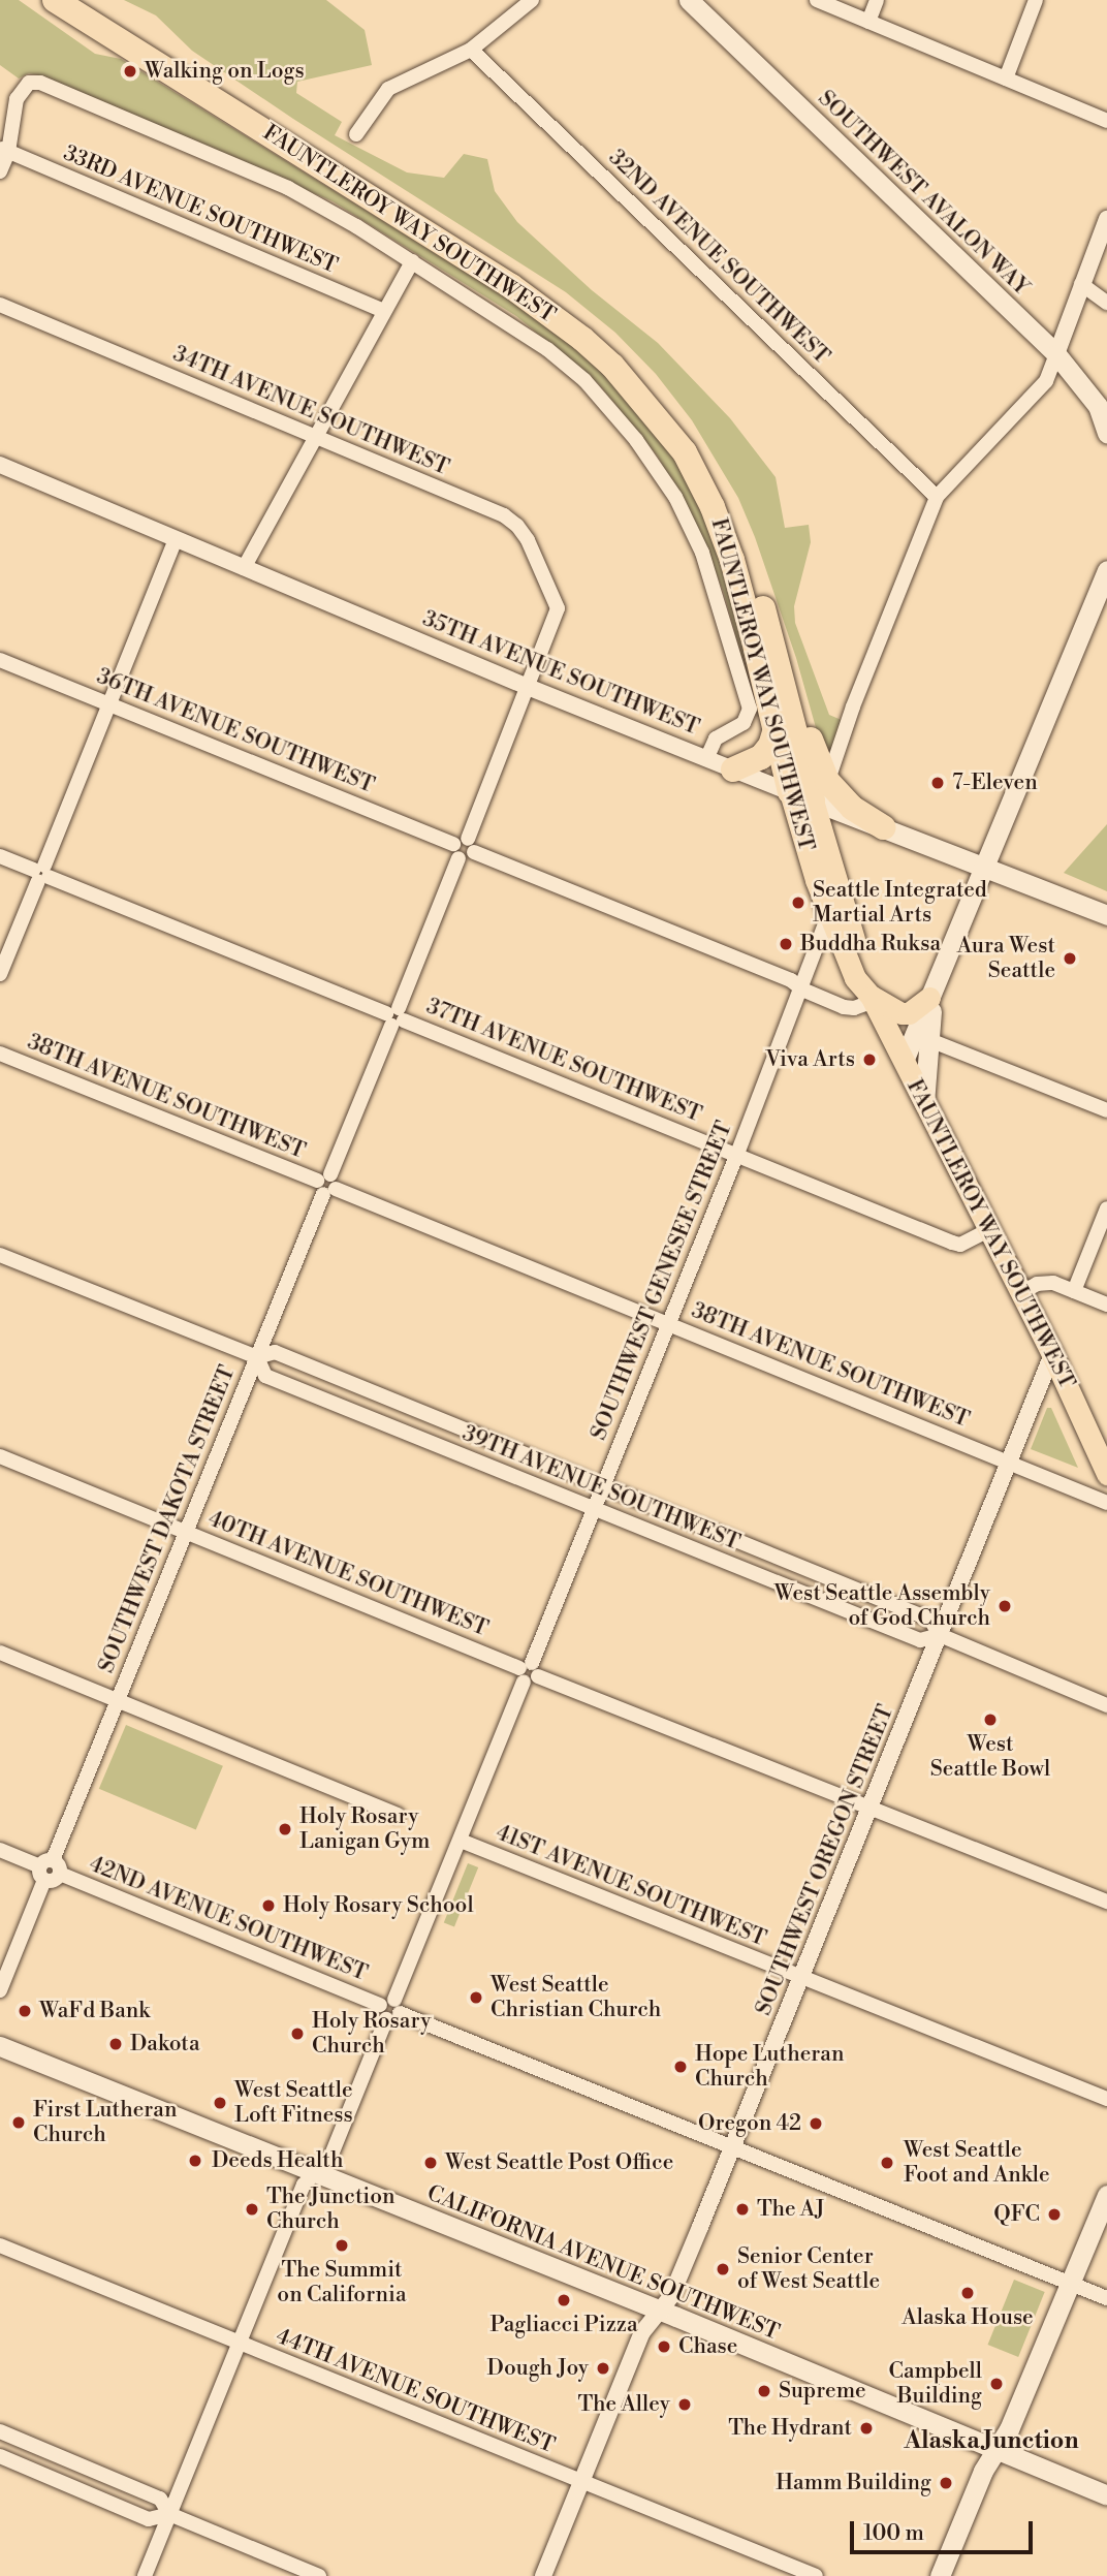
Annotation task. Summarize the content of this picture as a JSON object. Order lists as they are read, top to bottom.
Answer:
{
  "streets": {
    "highway": ["FAUNTLEROY WAY SOUTHWEST"],
    "main road": ["SOUTHWEST AVALON WAY", "CALIFORNIA AVENUE SOUTHWEST"],
    "street": [
      "33RD AVENUE SOUTHWEST",
      "32ND AVENUE SOUTHWEST",
      "34TH AVENUE SOUTHWEST",
      "35TH AVENUE SOUTHWEST",
      "36TH AVENUE SOUTHWEST",
      "37TH AVENUE SOUTHWEST",
      "38TH AVENUE SOUTHWEST",
      "SOUTHWEST GENESEE STREET",
      "39TH AVENUE SOUTHWEST",
      "SOUTHWEST DAKOTA STREET",
      "40TH AVENUE SOUTHWEST",
      "SOUTHWEST OREGON STREET",
      "41ST AVENUE SOUTHWEST",
      "42ND AVENUE SOUTHWEST",
      "44TH AVENUE SOUTHWEST"
    ]
  },
  "crossings": [
    ["33RD AVENUE SOUTHWEST", "FAUNTLEROY WAY SOUTHWEST"],
    ["FAUNTLEROY WAY SOUTHWEST", "35TH AVENUE SOUTHWEST"],
    ["FAUNTLEROY WAY SOUTHWEST", "36TH AVENUE SOUTHWEST"],
    ["FAUNTLEROY WAY SOUTHWEST", "37TH AVENUE SOUTHWEST"],
    ["FAUNTLEROY WAY SOUTHWEST", "SOUTHWEST GENESEE STREET"],
    ["FAUNTLEROY WAY SOUTHWEST", "SOUTHWEST OREGON STREET"],
    ["34TH AVENUE SOUTHWEST", "SOUTHWEST DAKOTA STREET"],
    ["35TH AVENUE SOUTHWEST", "SOUTHWEST DAKOTA STREET"],
    ["36TH AVENUE SOUTHWEST", "SOUTHWEST GENESEE STREET"],
    ["36TH AVENUE SOUTHWEST", "SOUTHWEST DAKOTA STREET"],
    ["37TH AVENUE SOUTHWEST", "SOUTHWEST GENESEE STREET"],
    ["37TH AVENUE SOUTHWEST", "SOUTHWEST DAKOTA STREET"],
    ["38TH AVENUE SOUTHWEST", "SOUTHWEST GENESEE STREET"],
    ["38TH AVENUE SOUTHWEST", "SOUTHWEST DAKOTA STREET"],
    ["38TH AVENUE SOUTHWEST", "SOUTHWEST OREGON STREET"],
    ["SOUTHWEST GENESEE STREET", "39TH AVENUE SOUTHWEST"],
    ["SOUTHWEST GENESEE STREET", "40TH AVENUE SOUTHWEST"],
    ["SOUTHWEST GENESEE STREET", "41ST AVENUE SOUTHWEST"],
    ["SOUTHWEST GENESEE STREET", "42ND AVENUE SOUTHWEST"],
    ["SOUTHWEST GENESEE STREET", "CALIFORNIA AVENUE SOUTHWEST"],
    ["SOUTHWEST GENESEE STREET", "44TH AVENUE SOUTHWEST"],
    ["39TH AVENUE SOUTHWEST", "SOUTHWEST DAKOTA STREET"],
    ["39TH AVENUE SOUTHWEST", "SOUTHWEST OREGON STREET"],
    ["SOUTHWEST DAKOTA STREET", "40TH AVENUE SOUTHWEST"],
    ["SOUTHWEST DAKOTA STREET", "42ND AVENUE SOUTHWEST"],
    ["40TH AVENUE SOUTHWEST", "SOUTHWEST OREGON STREET"],
    ["SOUTHWEST OREGON STREET", "41ST AVENUE SOUTHWEST"],
    ["SOUTHWEST OREGON STREET", "42ND AVENUE SOUTHWEST"],
    ["SOUTHWEST OREGON STREET", "CALIFORNIA AVENUE SOUTHWEST"],
    ["SOUTHWEST OREGON STREET", "44TH AVENUE SOUTHWEST"]
  ],
  "districts": ["Alaska Junction"],
  "places": [
    "Walking on Logs",
    "7-Eleven",
    "Seattle Integrated Martial Arts",
    "Buddha Ruksa",
    "Aura West Seattle",
    "Viva Arts",
    "West Seattle Assembly of God Church",
    "West Seattle Bowl",
    "Holy Rosary Lanigan Gym",
    "Holy Rosary School",
    "West Seattle Christian Church",
    "WaFd Bank",
    "Holy Rosary Church",
    "Dakota",
    "Hope Lutheran Church",
    "West Seattle Loft Fitness",
    "First Lutheran Church",
    "Oregon 42",
    "Deeds Health",
    "West Seattle Post Office",
    "West Seattle Foot and Ankle",
    "The Junction Church",
    "The AJ",
    "QFC",
    "The Summit on California",
    "Senior Center of West Seattle",
    "Alaska House",
    "Pagliacci Pizza",
    "Chase",
    "Dough Joy",
    "Campbell Building",
    "Supreme",
    "The Alley",
    "The Hydrant",
    "Hamm Building"
  ],
  "scale_bar": "100 m"
}
